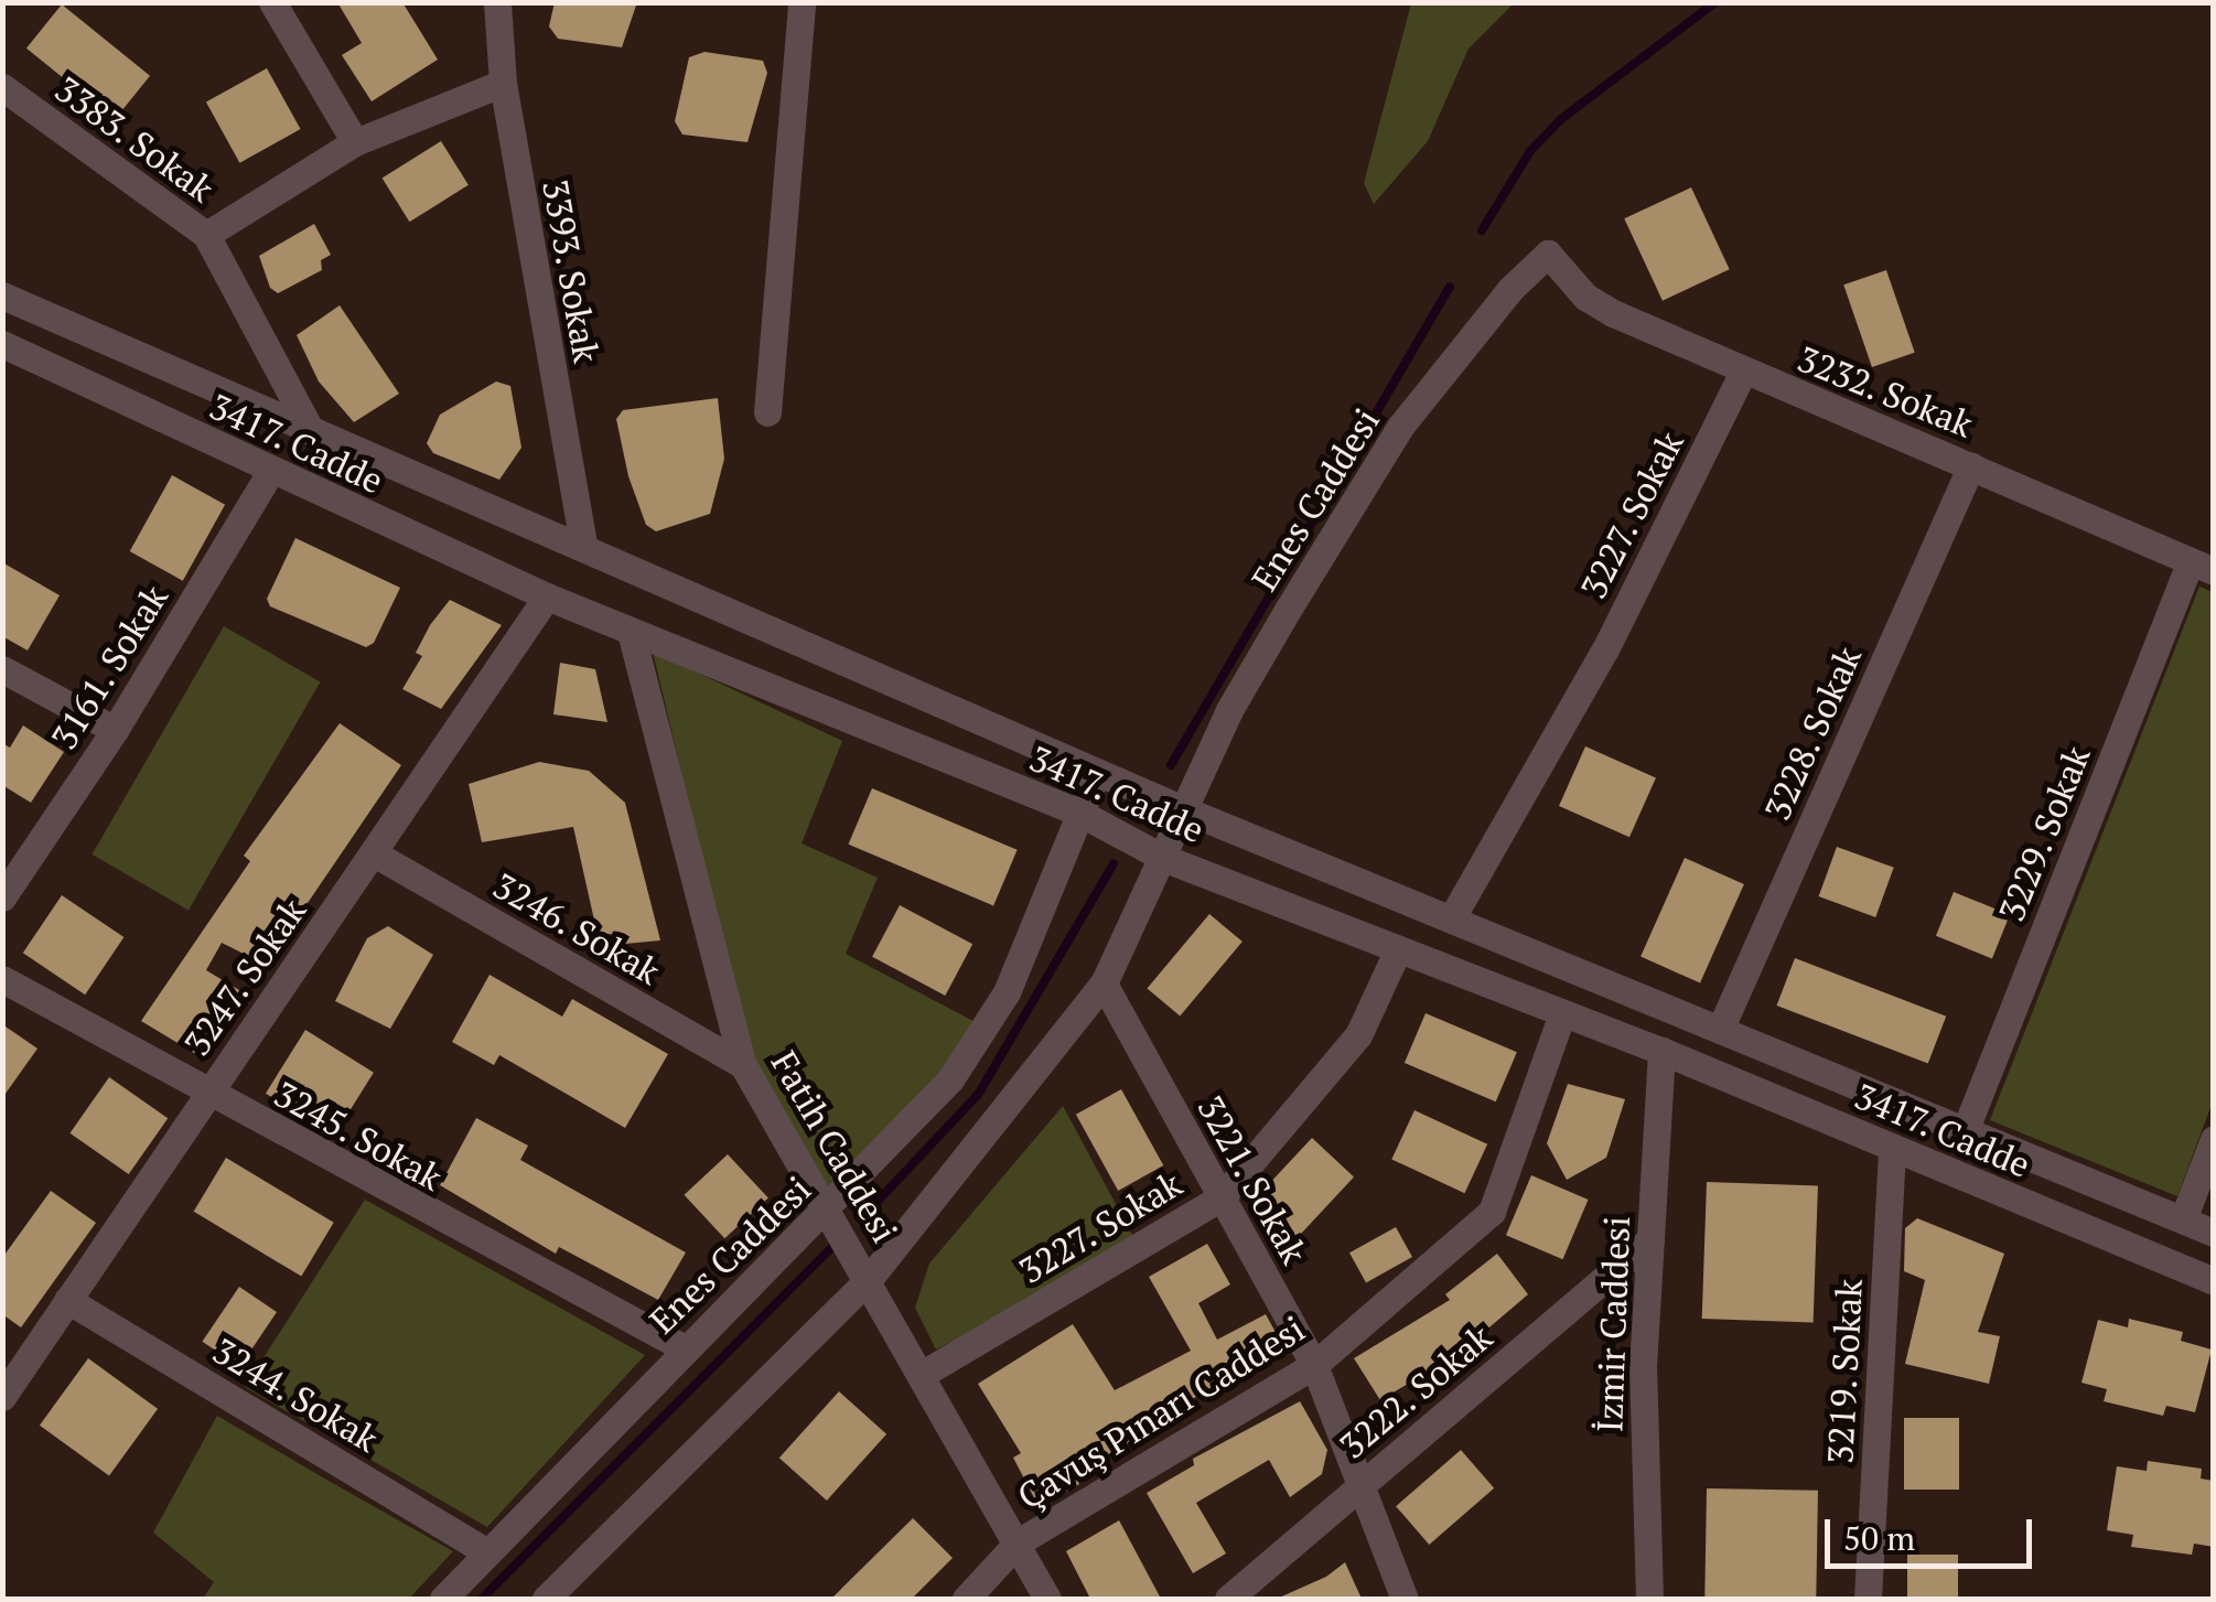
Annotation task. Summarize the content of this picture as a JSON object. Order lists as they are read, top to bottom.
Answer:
{
  "streets": {
    "street": [
      "3383. Sokak",
      "3393. Sokak",
      "3232. Sokak",
      "3417. Cadde",
      "Enes Caddesi",
      "3227. Sokak",
      "3161. Sokak",
      "3228. Sokak",
      "3229. Sokak",
      "3246. Sokak",
      "3247. Sokak",
      "3245. Sokak",
      "Fatih Caddesi",
      "3221. Sokak",
      "İzmir Caddesi",
      "3219. Sokak",
      "3222. Sokak",
      "3244. Sokak",
      "Çavuş Pınarı Caddesi"
    ]
  },
  "crossings": [
    ["3383. Sokak", "3417. Cadde"],
    ["3393. Sokak", "3417. Cadde"],
    ["3232. Sokak", "Enes Caddesi"],
    ["3232. Sokak", "3227. Sokak"],
    ["3232. Sokak", "3228. Sokak"],
    ["3232. Sokak", "3229. Sokak"],
    ["3417. Cadde", "Enes Caddesi"],
    ["3417. Cadde", "3227. Sokak"],
    ["3417. Cadde", "3161. Sokak"],
    ["3417. Cadde", "3228. Sokak"],
    ["3417. Cadde", "3229. Sokak"],
    ["3417. Cadde", "3247. Sokak"],
    ["3417. Cadde", "Fatih Caddesi"],
    ["3417. Cadde", "İzmir Caddesi"],
    ["3417. Cadde", "3219. Sokak"],
    ["3417. Cadde", "Çavuş Pınarı Caddesi"],
    ["Enes Caddesi", "3245. Sokak"],
    ["Enes Caddesi", "Fatih Caddesi"],
    ["Enes Caddesi", "3244. Sokak"],
    ["3227. Sokak", "Fatih Caddesi"],
    ["3227. Sokak", "3221. Sokak"],
    ["3246. Sokak", "3247. Sokak"],
    ["3246. Sokak", "Fatih Caddesi"],
    ["3247. Sokak", "3245. Sokak"],
    ["3247. Sokak", "3244. Sokak"],
    ["Fatih Caddesi", "Çavuş Pınarı Caddesi"],
    ["3221. Sokak", "3222. Sokak"],
    ["3221. Sokak", "Çavuş Pınarı Caddesi"],
    ["İzmir Caddesi", "3222. Sokak"]
  ],
  "scale_bar": "50 m"
}
